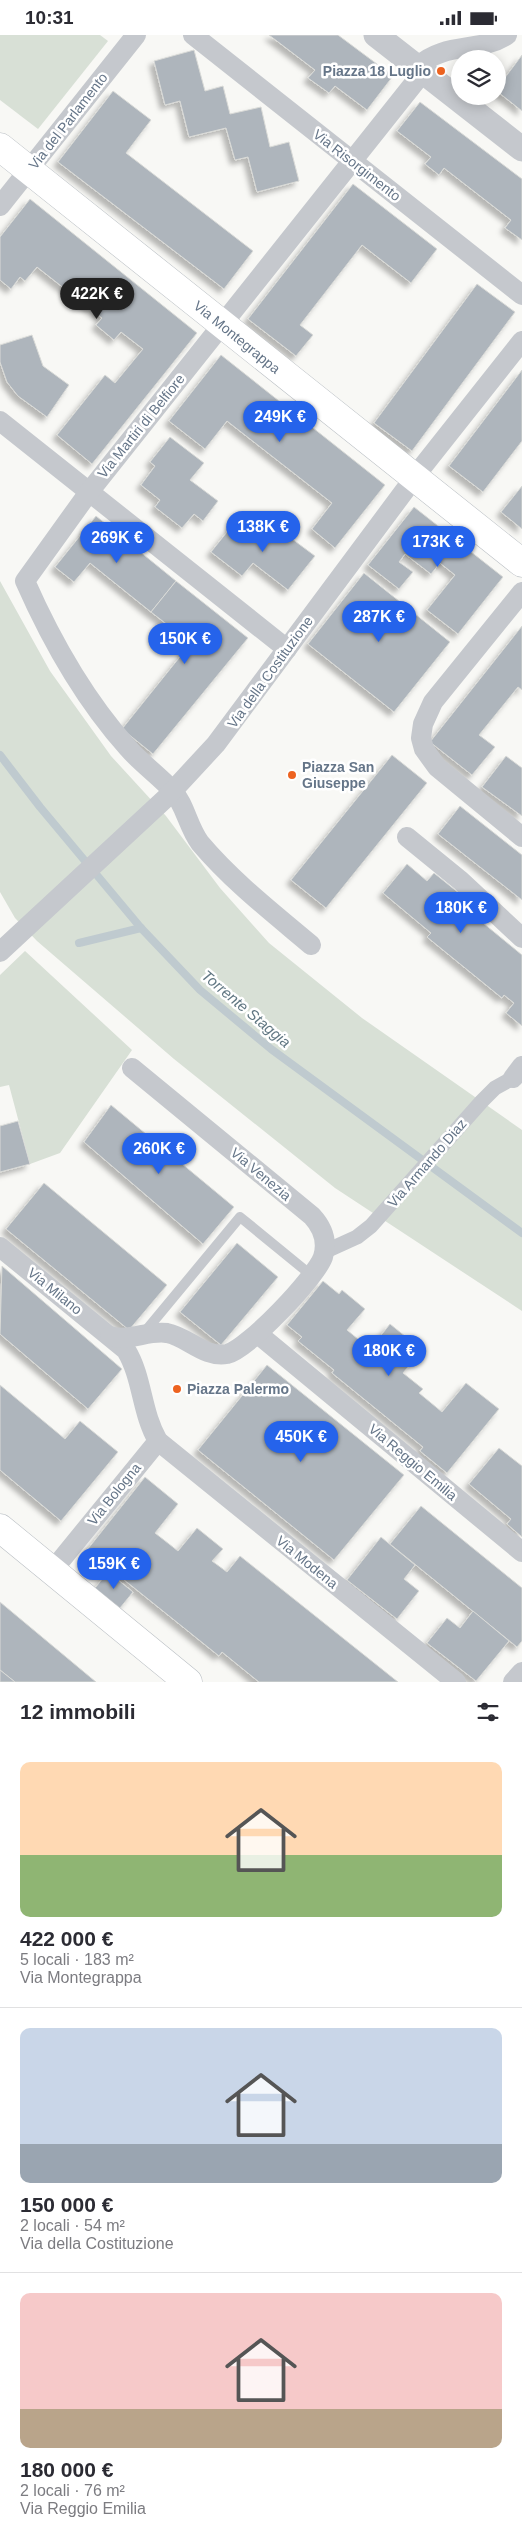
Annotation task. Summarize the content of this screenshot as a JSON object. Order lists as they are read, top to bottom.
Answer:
{
  "streets": {
    "main road": ["Via Montegrappa"],
    "street": [
      "Via del Parlamento",
      "Via Risorgimento",
      "Via Martiri di Belfiore",
      "Via della Costituzione",
      "Via Armando Diaz",
      "Via Venezia",
      "Via Milano",
      "Via Reggio Emilia",
      "Via Bologna",
      "Via Modena"
    ]
  },
  "crossings": [
    ["Via del Parlamento", "Via Montegrappa"],
    ["Via Risorgimento", "Via Martiri di Belfiore"],
    ["Via Montegrappa", "Via Martiri di Belfiore"],
    ["Via Montegrappa", "Via della Costituzione"],
    ["Via Martiri di Belfiore", "Via della Costituzione"],
    ["Via Armando Diaz", "Via Venezia"],
    ["Via Bologna", "Via Modena"]
  ],
  "water": ["Torrente Staggia"],
  "places": ["Piazza 18 Luglio", "Piazza San Giuseppe", "Piazza Palermo"],
  "page": {
    "status": "10:31",
    "price": [
      "422K €",
      "249K €",
      "138K €",
      "269K €",
      "173K €",
      "287K €",
      "150K €",
      "180K €",
      "260K €",
      "180K €",
      "450K €",
      "159K €"
    ],
    "heading": "12 immobili",
    "list": [
      {
        "name": "422 000 €",
        "note": "5 locali · 183 m² · Via Montegrappa"
      },
      {
        "name": "150 000 €",
        "note": "2 locali · 54 m² · Via della Costituzione"
      },
      {
        "name": "180 000 €",
        "note": "2 locali · 76 m² · Via Reggio Emilia"
      }
    ]
  }
}
